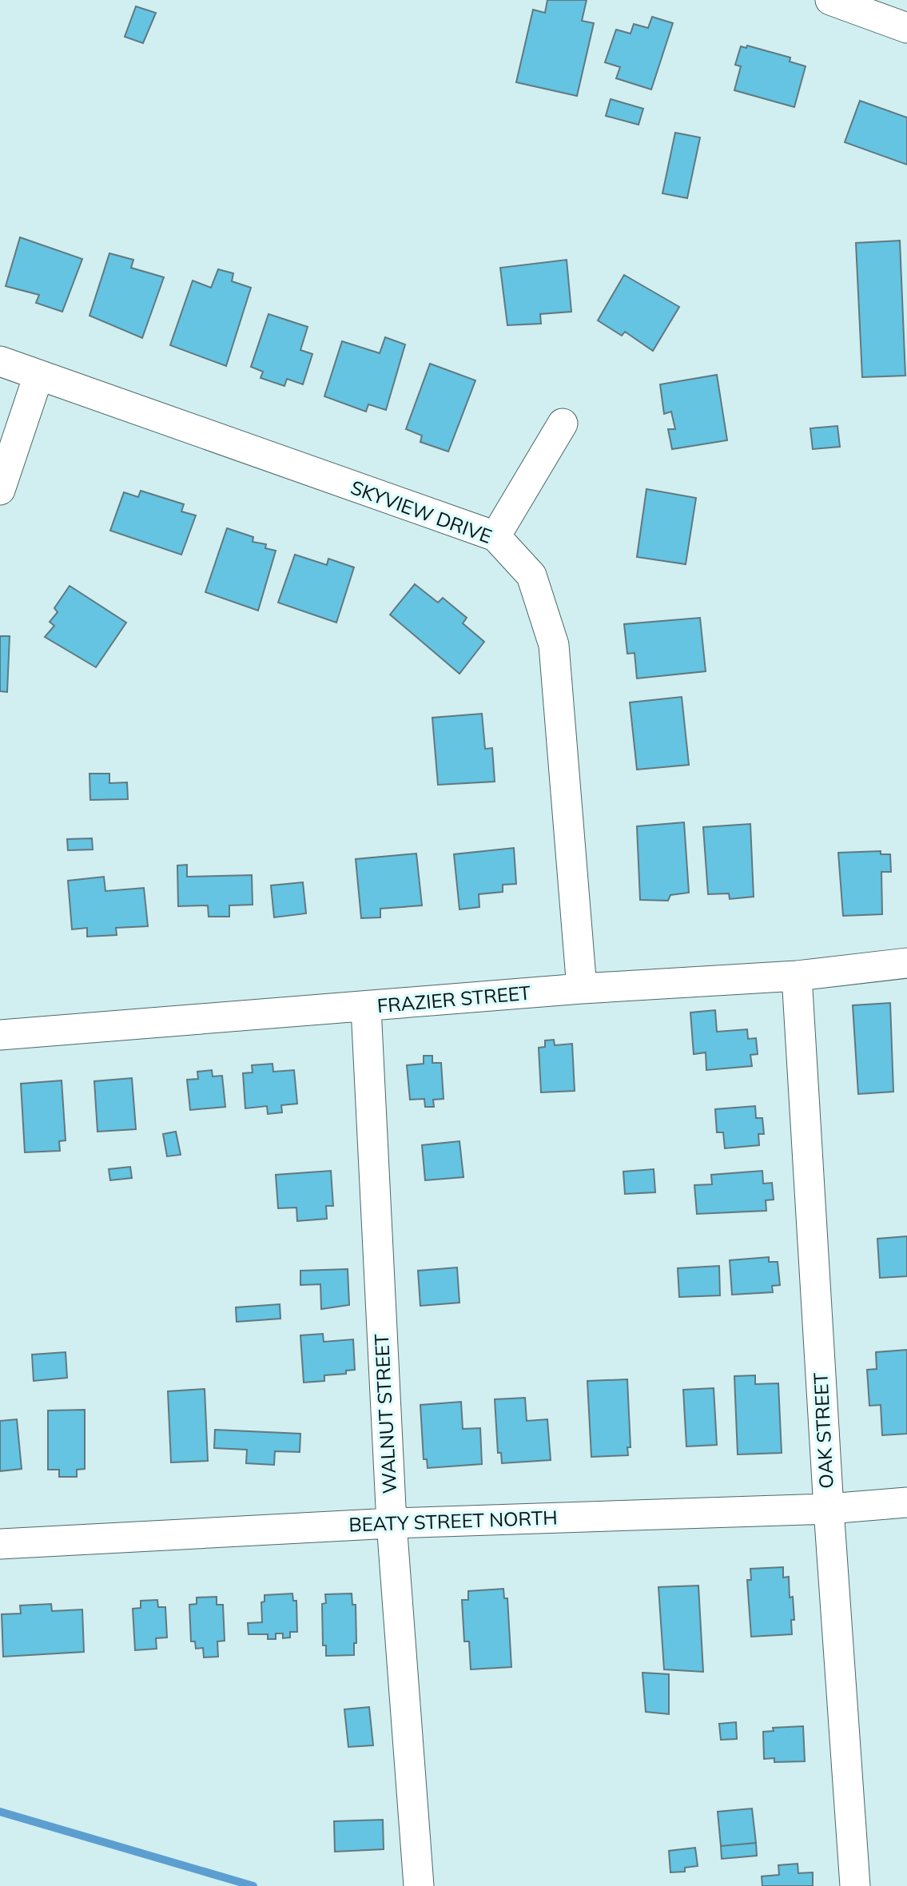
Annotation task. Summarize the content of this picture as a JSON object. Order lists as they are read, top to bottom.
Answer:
{
  "streets": {
    "street": [
      "SKYVIEW DRIVE",
      "FRAZIER STREET",
      "WALNUT STREET",
      "OAK STREET",
      "BEATY STREET NORTH"
    ]
  },
  "crossings": [
    ["SKYVIEW DRIVE", "FRAZIER STREET"],
    ["FRAZIER STREET", "WALNUT STREET"],
    ["FRAZIER STREET", "OAK STREET"],
    ["WALNUT STREET", "BEATY STREET NORTH"],
    ["OAK STREET", "BEATY STREET NORTH"]
  ]
}
